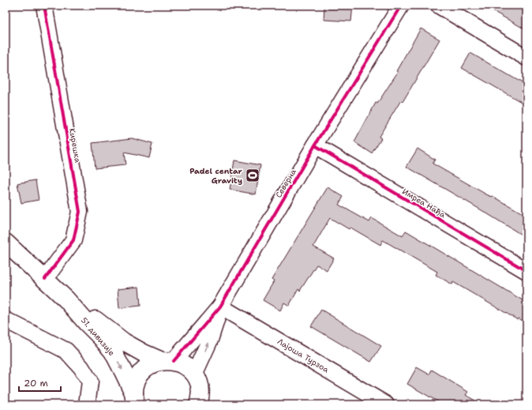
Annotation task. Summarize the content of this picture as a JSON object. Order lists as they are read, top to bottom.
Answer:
{
  "streets": {
    "street": [
      "Кирешка",
      "Северна",
      "Имреа Нађа",
      "51. дивизије",
      "Лајоша Турзоа"
    ]
  },
  "crossings": [
    ["Кирешка", "51. дивизије"],
    ["Северна", "Имреа Нађа"],
    ["Северна", "51. дивизије"],
    ["Северна", "Лајоша Турзоа"]
  ],
  "places": {
    "sports": ["Padel centar Gravity"]
  },
  "scale_bar": "20 m"
}
